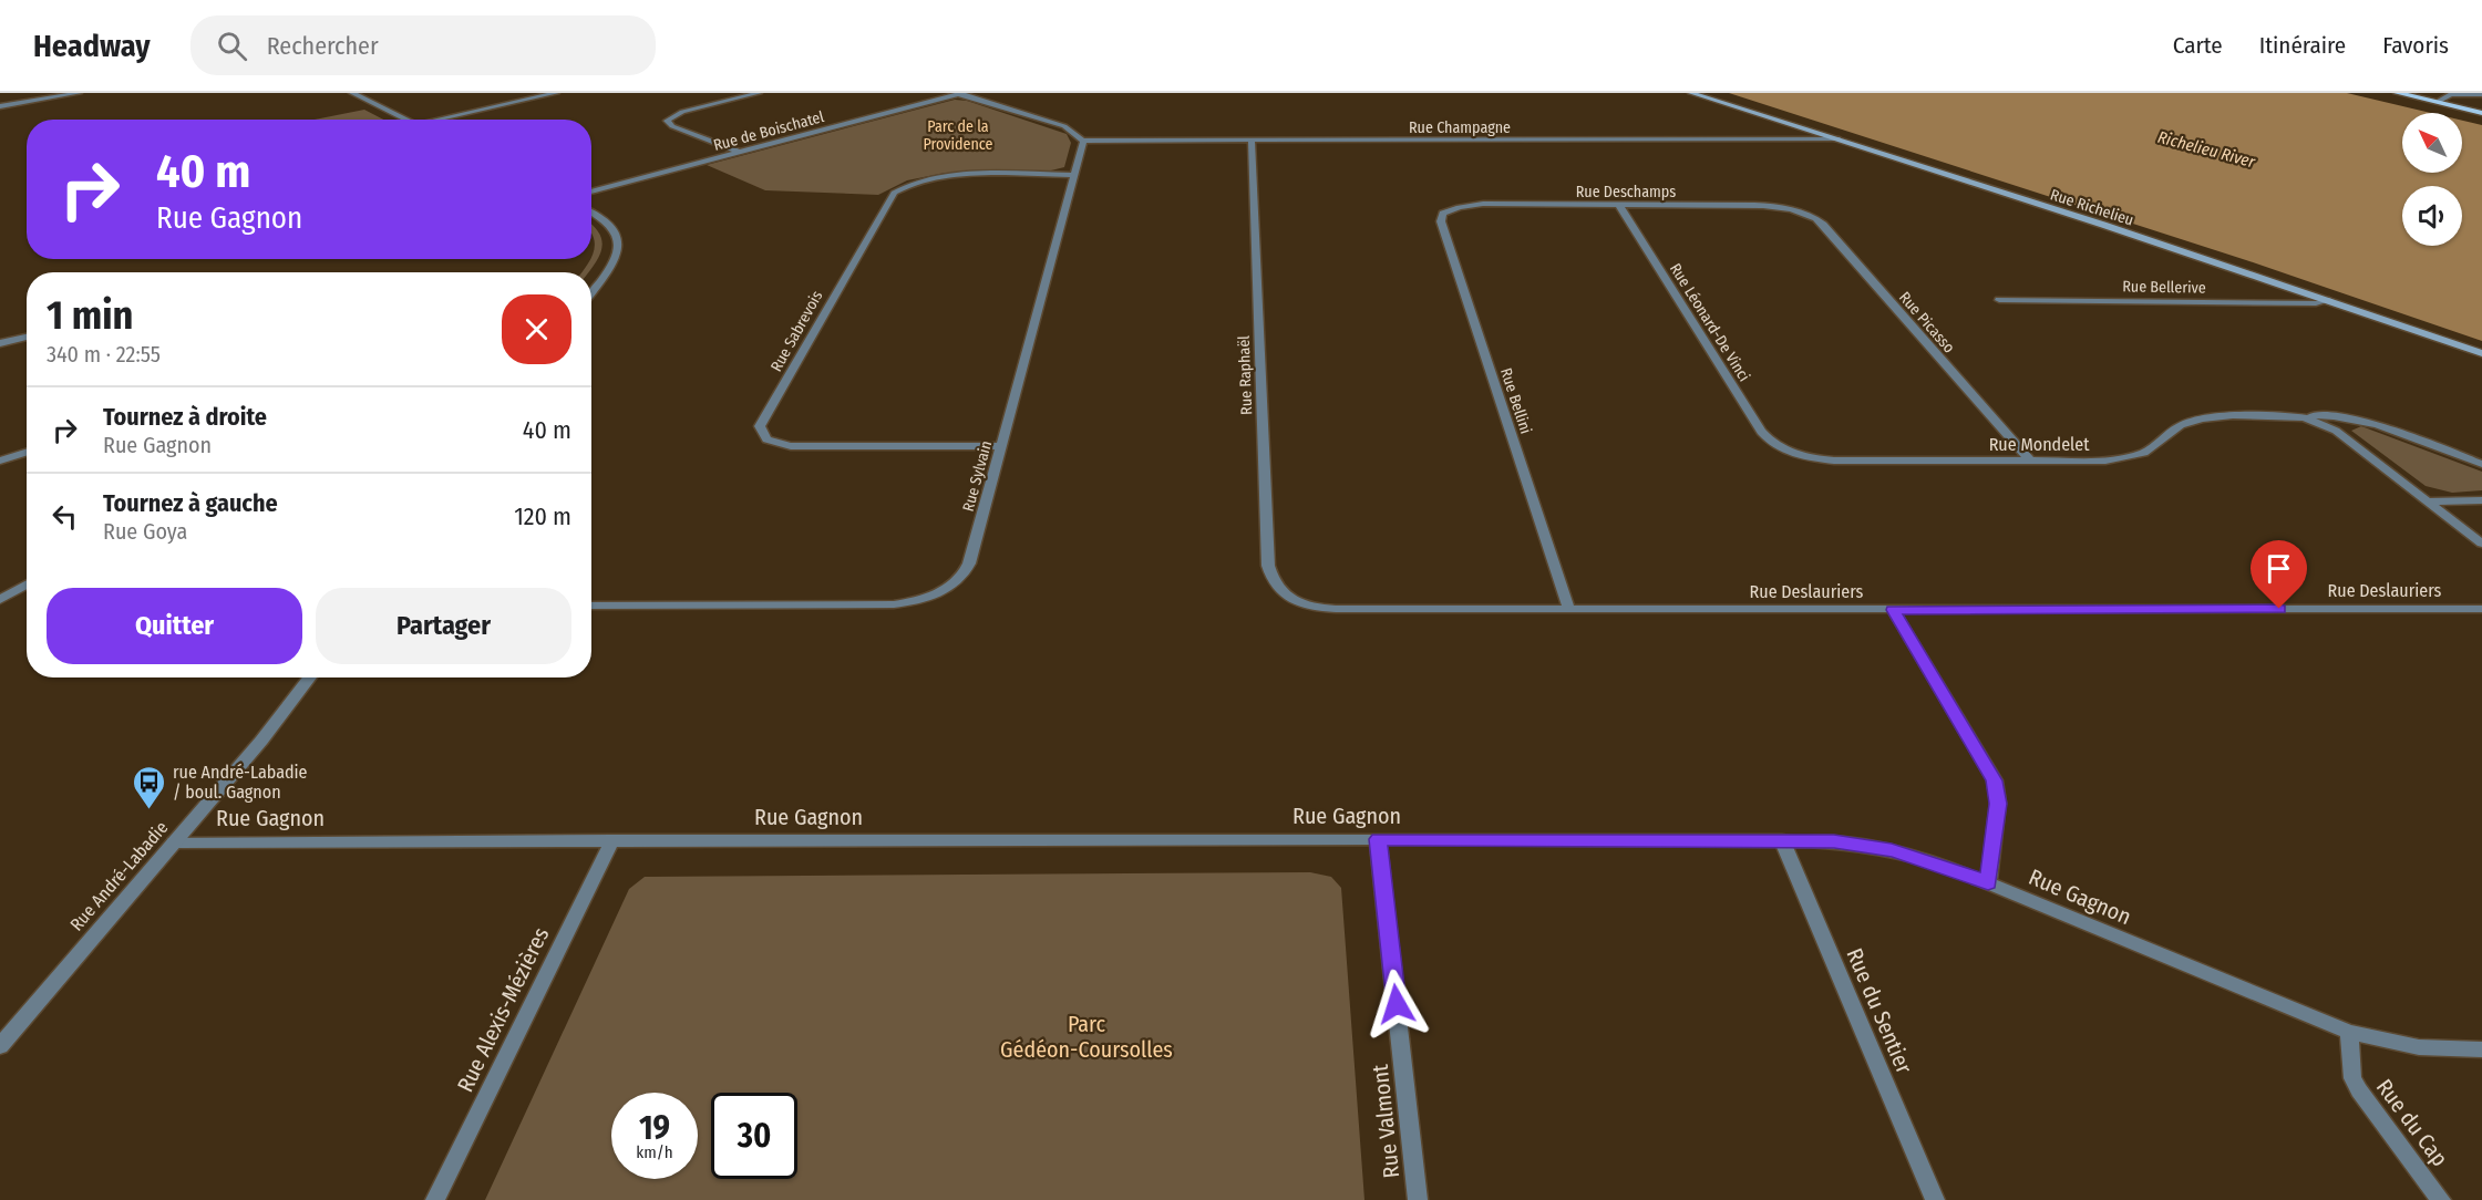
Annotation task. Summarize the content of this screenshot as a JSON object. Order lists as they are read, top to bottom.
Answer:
{
  "streets": {
    "main road": ["Rue Richelieu"],
    "street": [
      "Rue Champagne",
      "Rue de Boischatel",
      "Rue Deschamps",
      "Rue Bellerive",
      "Rue Léonard-De Vinci",
      "Rue Picasso",
      "Rue Sabrevois",
      "Rue Raphaël",
      "Rue Bellini",
      "Rue Mondelet",
      "Rue Sylvain",
      "Rue Deslauriers",
      "Rue Gagnon",
      "Rue André-Labadie",
      "Rue Alexis-Mézières",
      "Rue du Sentier",
      "Rue Valmont",
      "Rue du Cap"
    ]
  },
  "crossings": [
    ["Rue Champagne", "Rue Richelieu"],
    ["Rue Champagne", "Rue Raphaël"],
    ["Rue Champagne", "Rue Sylvain"],
    ["Rue Deschamps", "Rue Léonard-De Vinci"],
    ["Rue Deschamps", "Rue Picasso"],
    ["Rue Deschamps", "Rue Bellini"],
    ["Rue Richelieu", "Rue Bellerive"],
    ["Rue Léonard-De Vinci", "Rue Mondelet"],
    ["Rue Picasso", "Rue Mondelet"],
    ["Rue Sabrevois", "Rue Sylvain"],
    ["Rue Raphaël", "Rue Deslauriers"],
    ["Rue Bellini", "Rue Deslauriers"],
    ["Rue Gagnon", "Rue André-Labadie"],
    ["Rue Gagnon", "Rue Alexis-Mézières"],
    ["Rue Gagnon", "Rue du Sentier"],
    ["Rue Gagnon", "Rue Valmont"],
    ["Rue Gagnon", "Rue du Cap"]
  ],
  "water": ["Richelieu River"],
  "parks": ["Parc de la Providence", "Parc Gédéon-Coursolles"],
  "places": {
    "bus stop": ["rue André-Labadie / boul. Gagnon"]
  },
  "north": "top left",
  "page": {
    "header": "Headway",
    "search": "Rechercher",
    "nav": ["Carte", "Itinéraire", "Favoris"],
    "turn": ["40 m", "Rue Gagnon"],
    "heading": ["1 min", "340 m · 22:55"],
    "list": [
      {
        "name": "Tournez à droite",
        "note": "Rue Gagnon",
        "value": "40 m"
      },
      {
        "name": "Tournez à gauche",
        "note": "Rue Goya",
        "value": "120 m"
      }
    ],
    "buttons": ["Quitter", "Partager"],
    "speed": "19 km/h",
    "limit": "30"
  }
}
